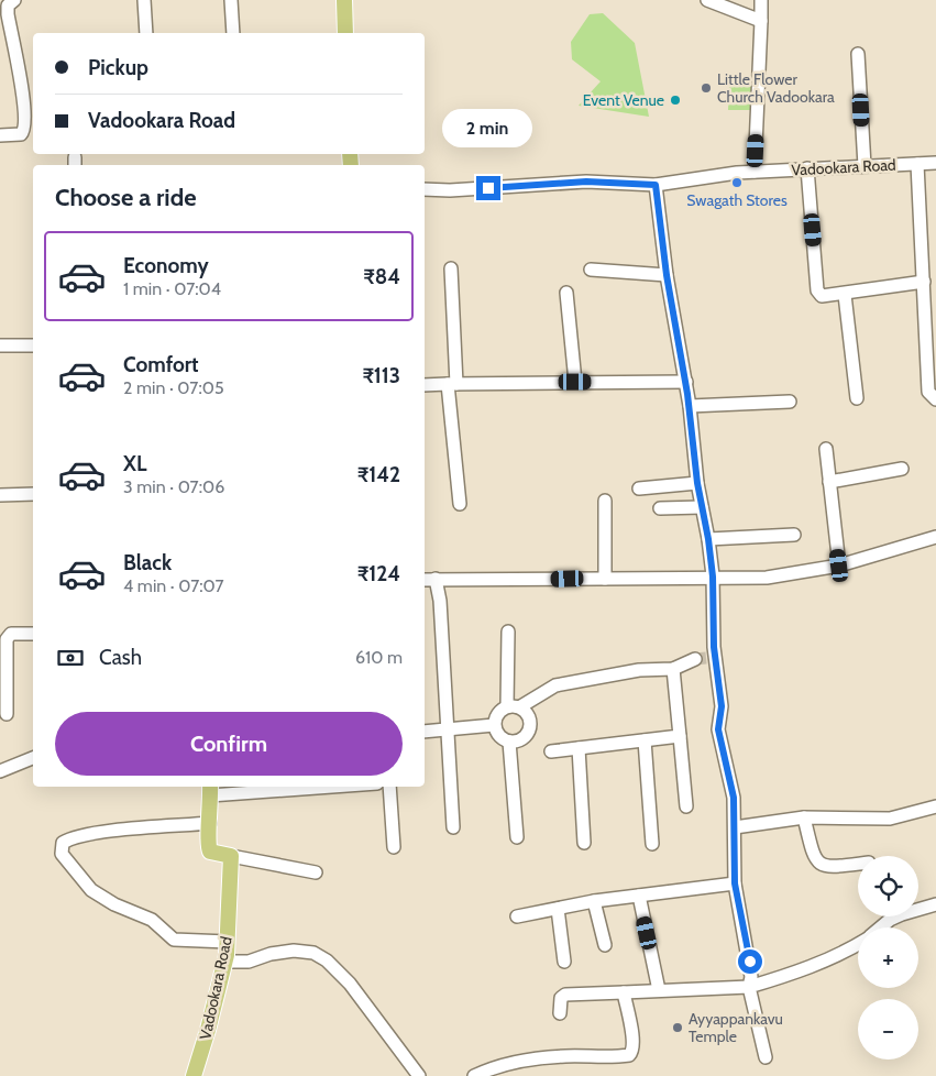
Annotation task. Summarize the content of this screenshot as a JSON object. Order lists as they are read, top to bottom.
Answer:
{
  "streets": {
    "main road": ["Vadookara Road"]
  },
  "places": [
    "Little Flower Church Vadookara",
    "Event Venue",
    "Swagath Stores",
    "Ayyappankavu Temple"
  ],
  "page": {
    "banner": ["Pickup", "Vadookara Road"],
    "bubble": "2 min",
    "heading": "Choose a ride",
    "list": [
      {
        "name": "Economy",
        "note": "1 min · 07:04",
        "value": "₹84"
      },
      {
        "name": "Comfort",
        "note": "2 min · 07:05",
        "value": "₹113"
      },
      {
        "name": "XL",
        "note": "3 min · 07:06",
        "value": "₹142"
      },
      {
        "name": "Black",
        "note": "4 min · 07:07",
        "value": "₹124"
      }
    ],
    "pay": ["Cash", "610 m"],
    "buttons": "Confirm",
    "map_buttons": ["+", "−"]
  }
}
